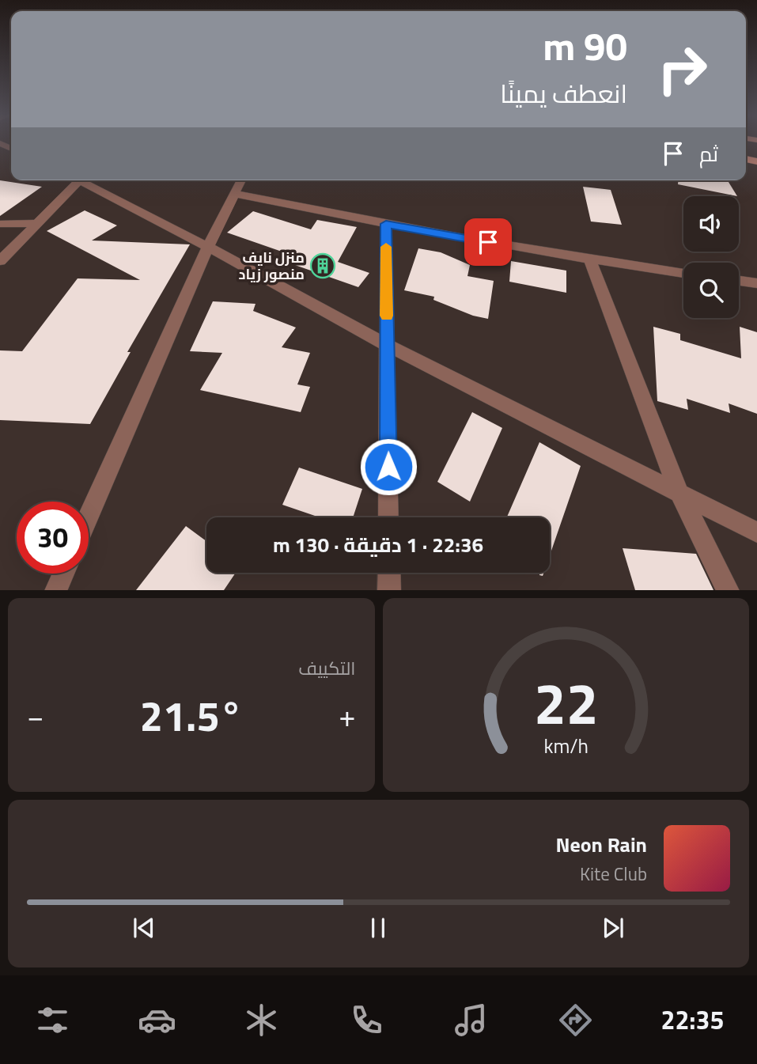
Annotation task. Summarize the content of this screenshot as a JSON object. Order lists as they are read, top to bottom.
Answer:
{
  "places": {
    "building": ["منزل نايف منصور زياد"]
  },
  "page": {
    "turn": ["90 m", "انعطف يمينًا"],
    "then": "ثم",
    "limit": "30",
    "trip": "22:36 · 1 دقيقة · 130 m",
    "tile": "التكييف",
    "heat": ["−", "21.5°", "+"],
    "song": ["Neon Rain", "Kite Club"],
    "tabs": "22:35",
    "gauge": ["22", "km/h"]
  }
}
